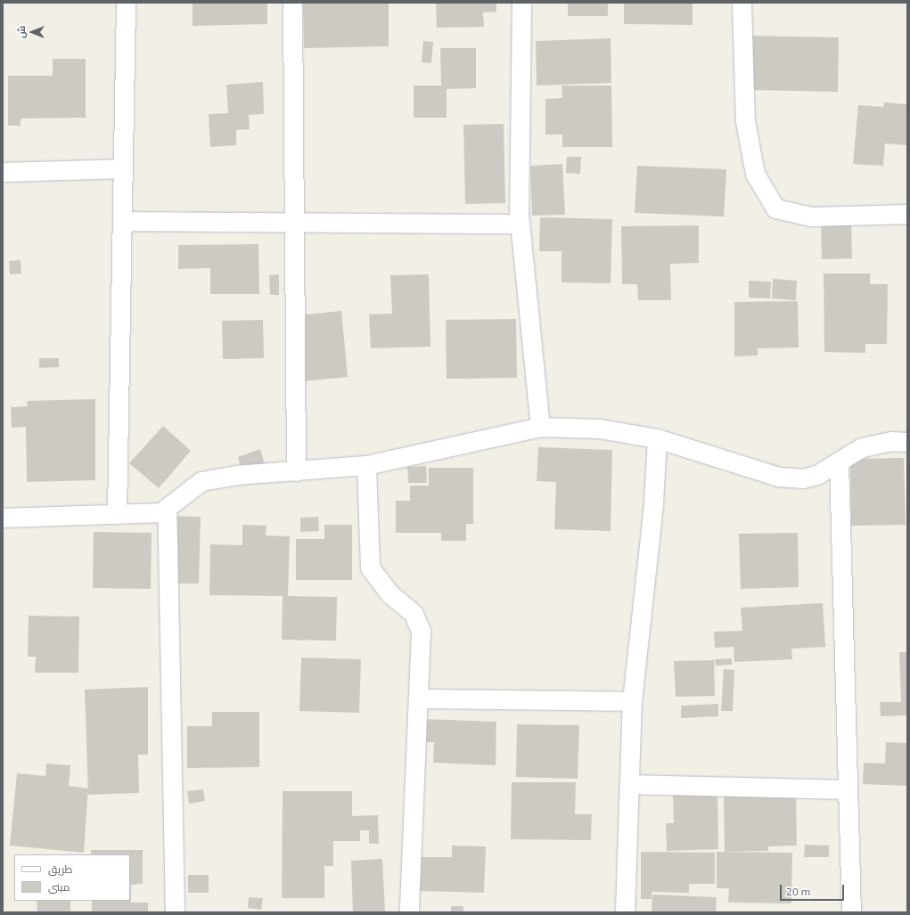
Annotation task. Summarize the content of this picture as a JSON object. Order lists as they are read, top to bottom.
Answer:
{
  "legend": ["طريق", "مبنى"],
  "scale_bar": "20 m",
  "north": "left"
}
